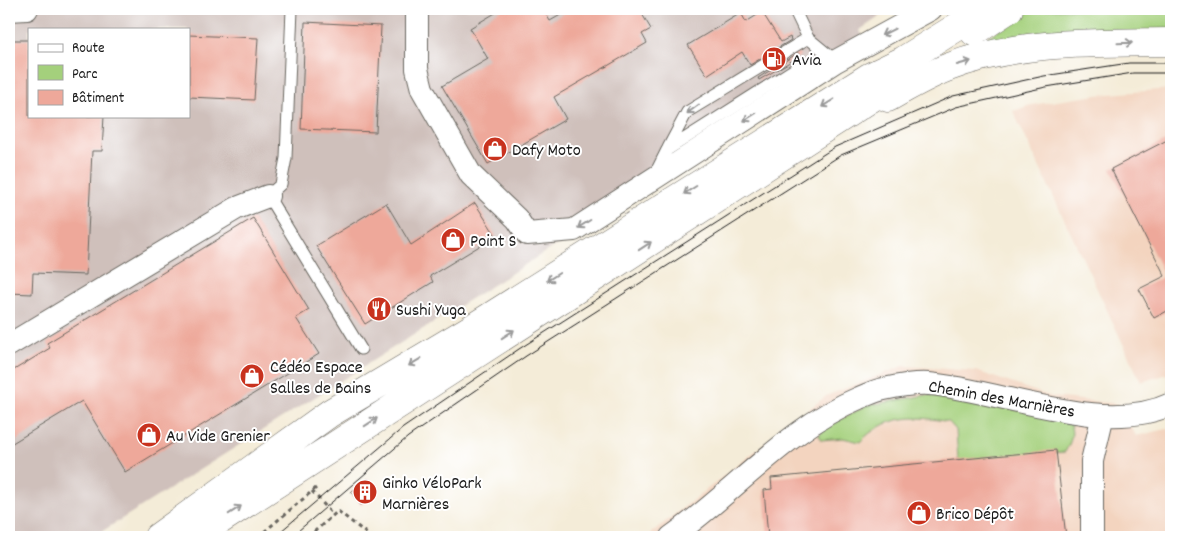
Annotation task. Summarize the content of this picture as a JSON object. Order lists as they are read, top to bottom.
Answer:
{
  "streets": {
    "street": ["Chemin des Marnières"]
  },
  "places": {
    "fuel station": ["Avia"],
    "shop": [
      "Dafy Moto",
      "Point S",
      "Cédéo Espace Salles de Bains",
      "Au Vide Grenier",
      "Brico Dépôt"
    ],
    "restaurant": ["Sushi Yuga"],
    "building": ["Ginko VéloPark Marnières"]
  },
  "legend": ["Route", "Parc", "Bâtiment"]
}
